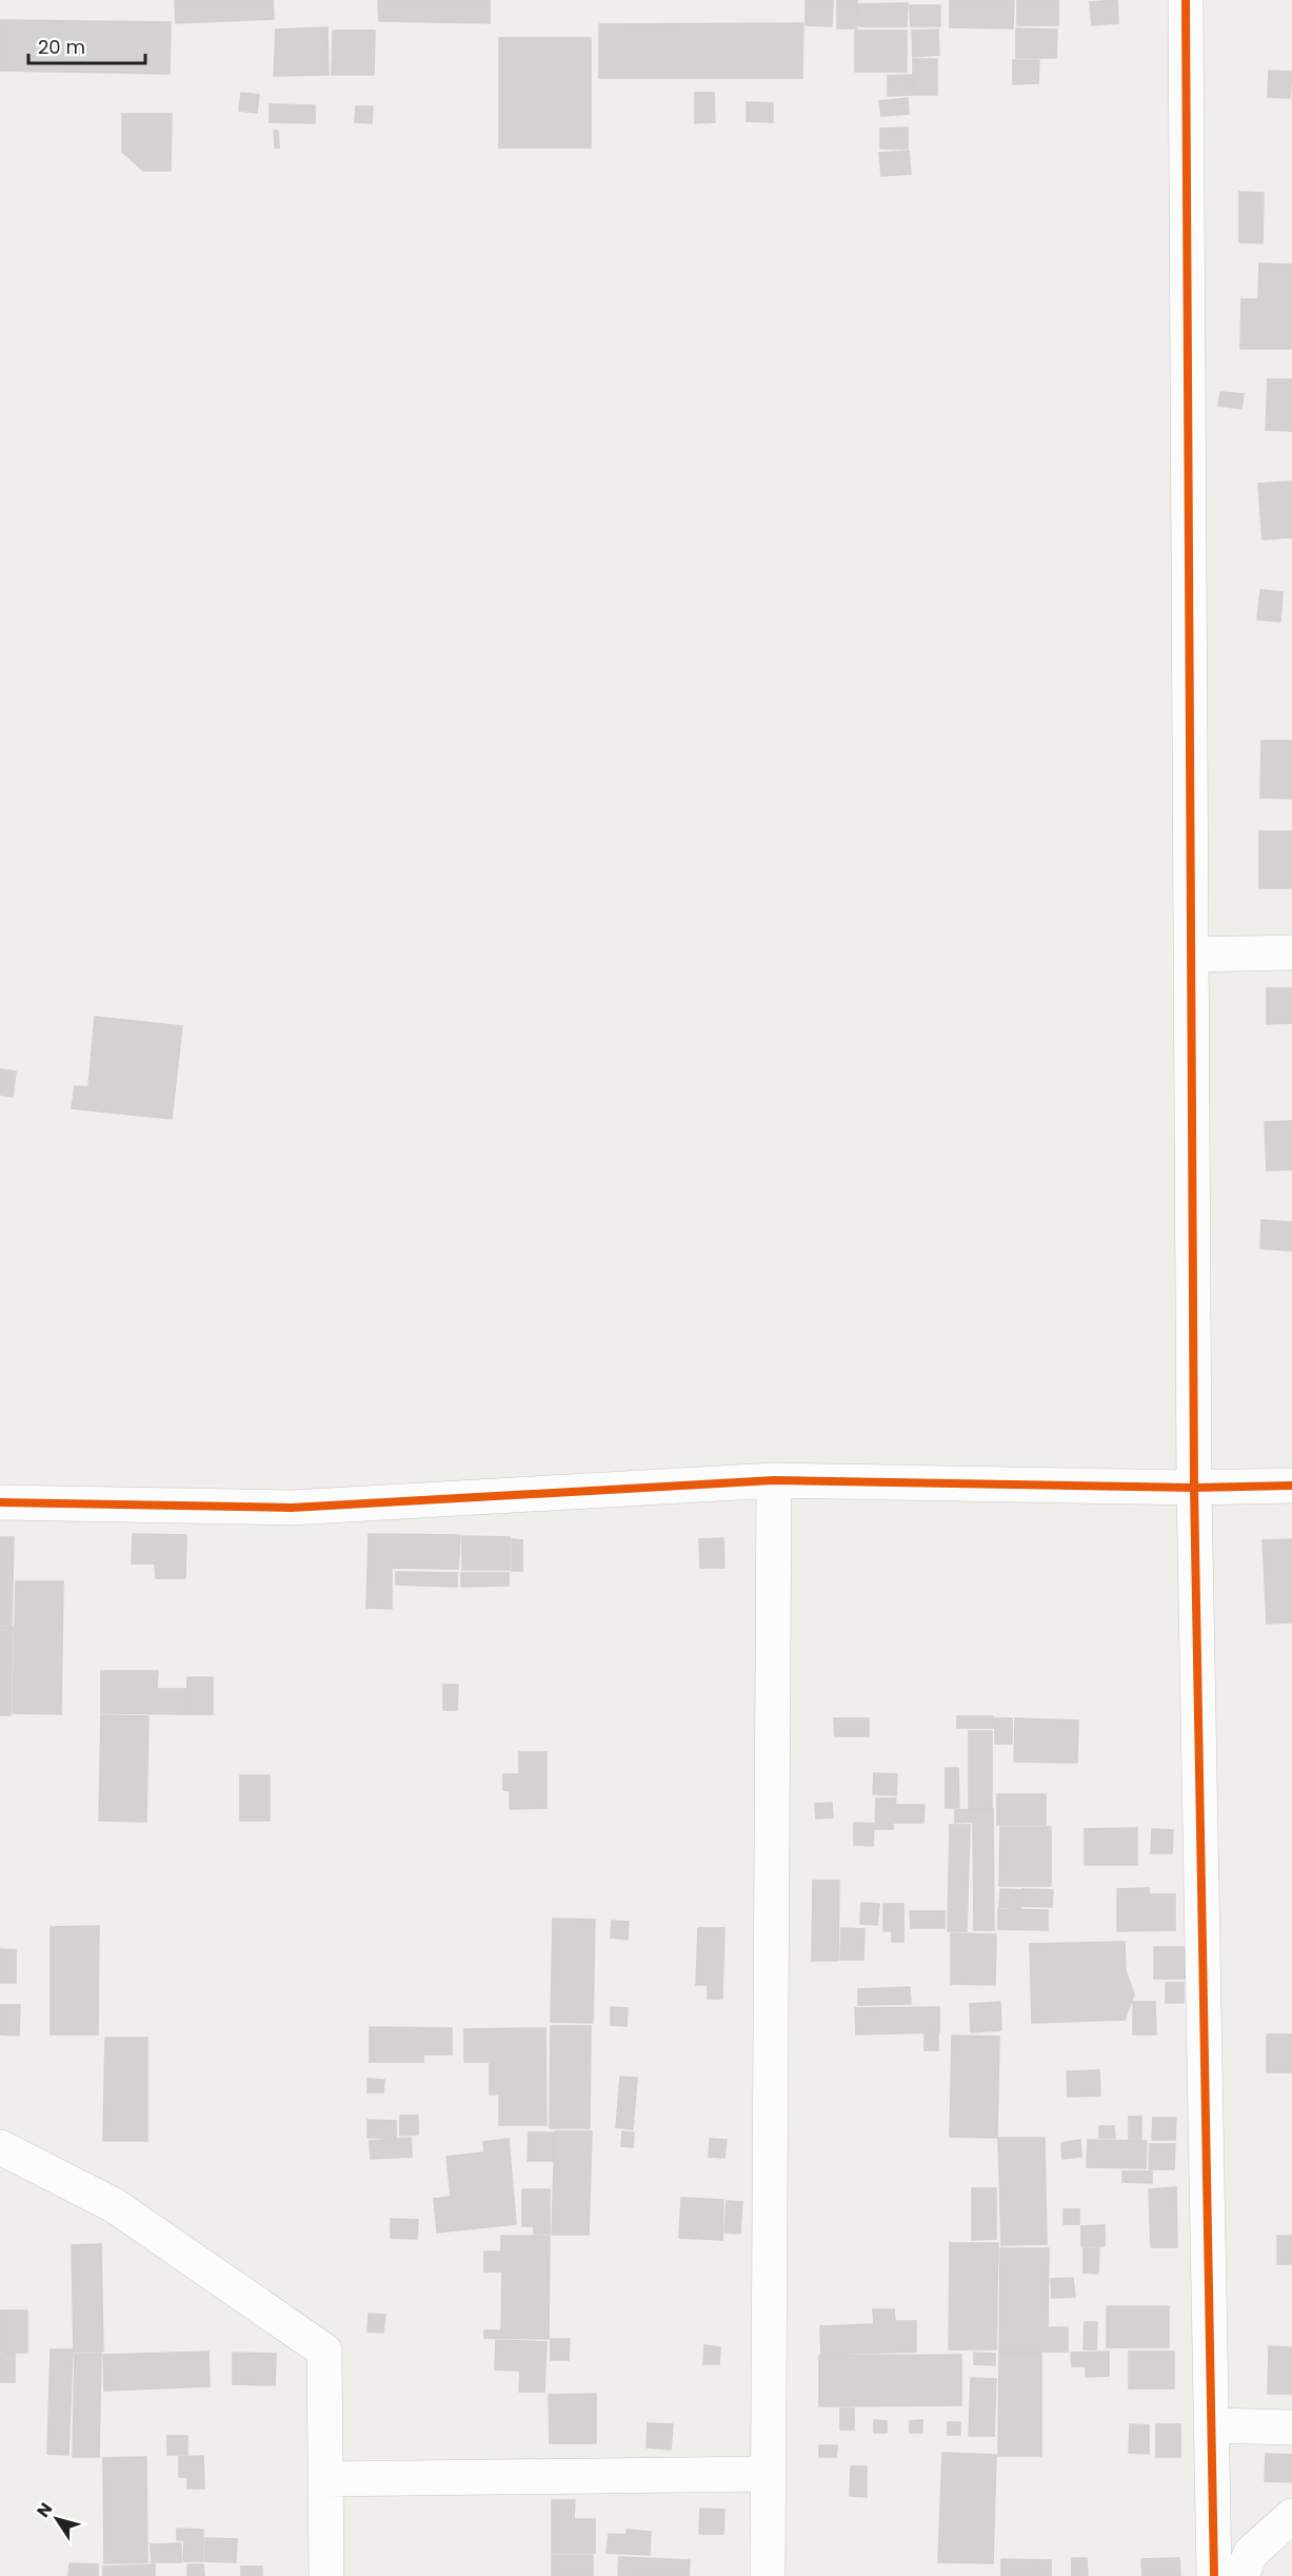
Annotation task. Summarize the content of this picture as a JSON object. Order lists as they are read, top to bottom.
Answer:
{
  "scale_bar": "20 m",
  "north": "top left"
}
